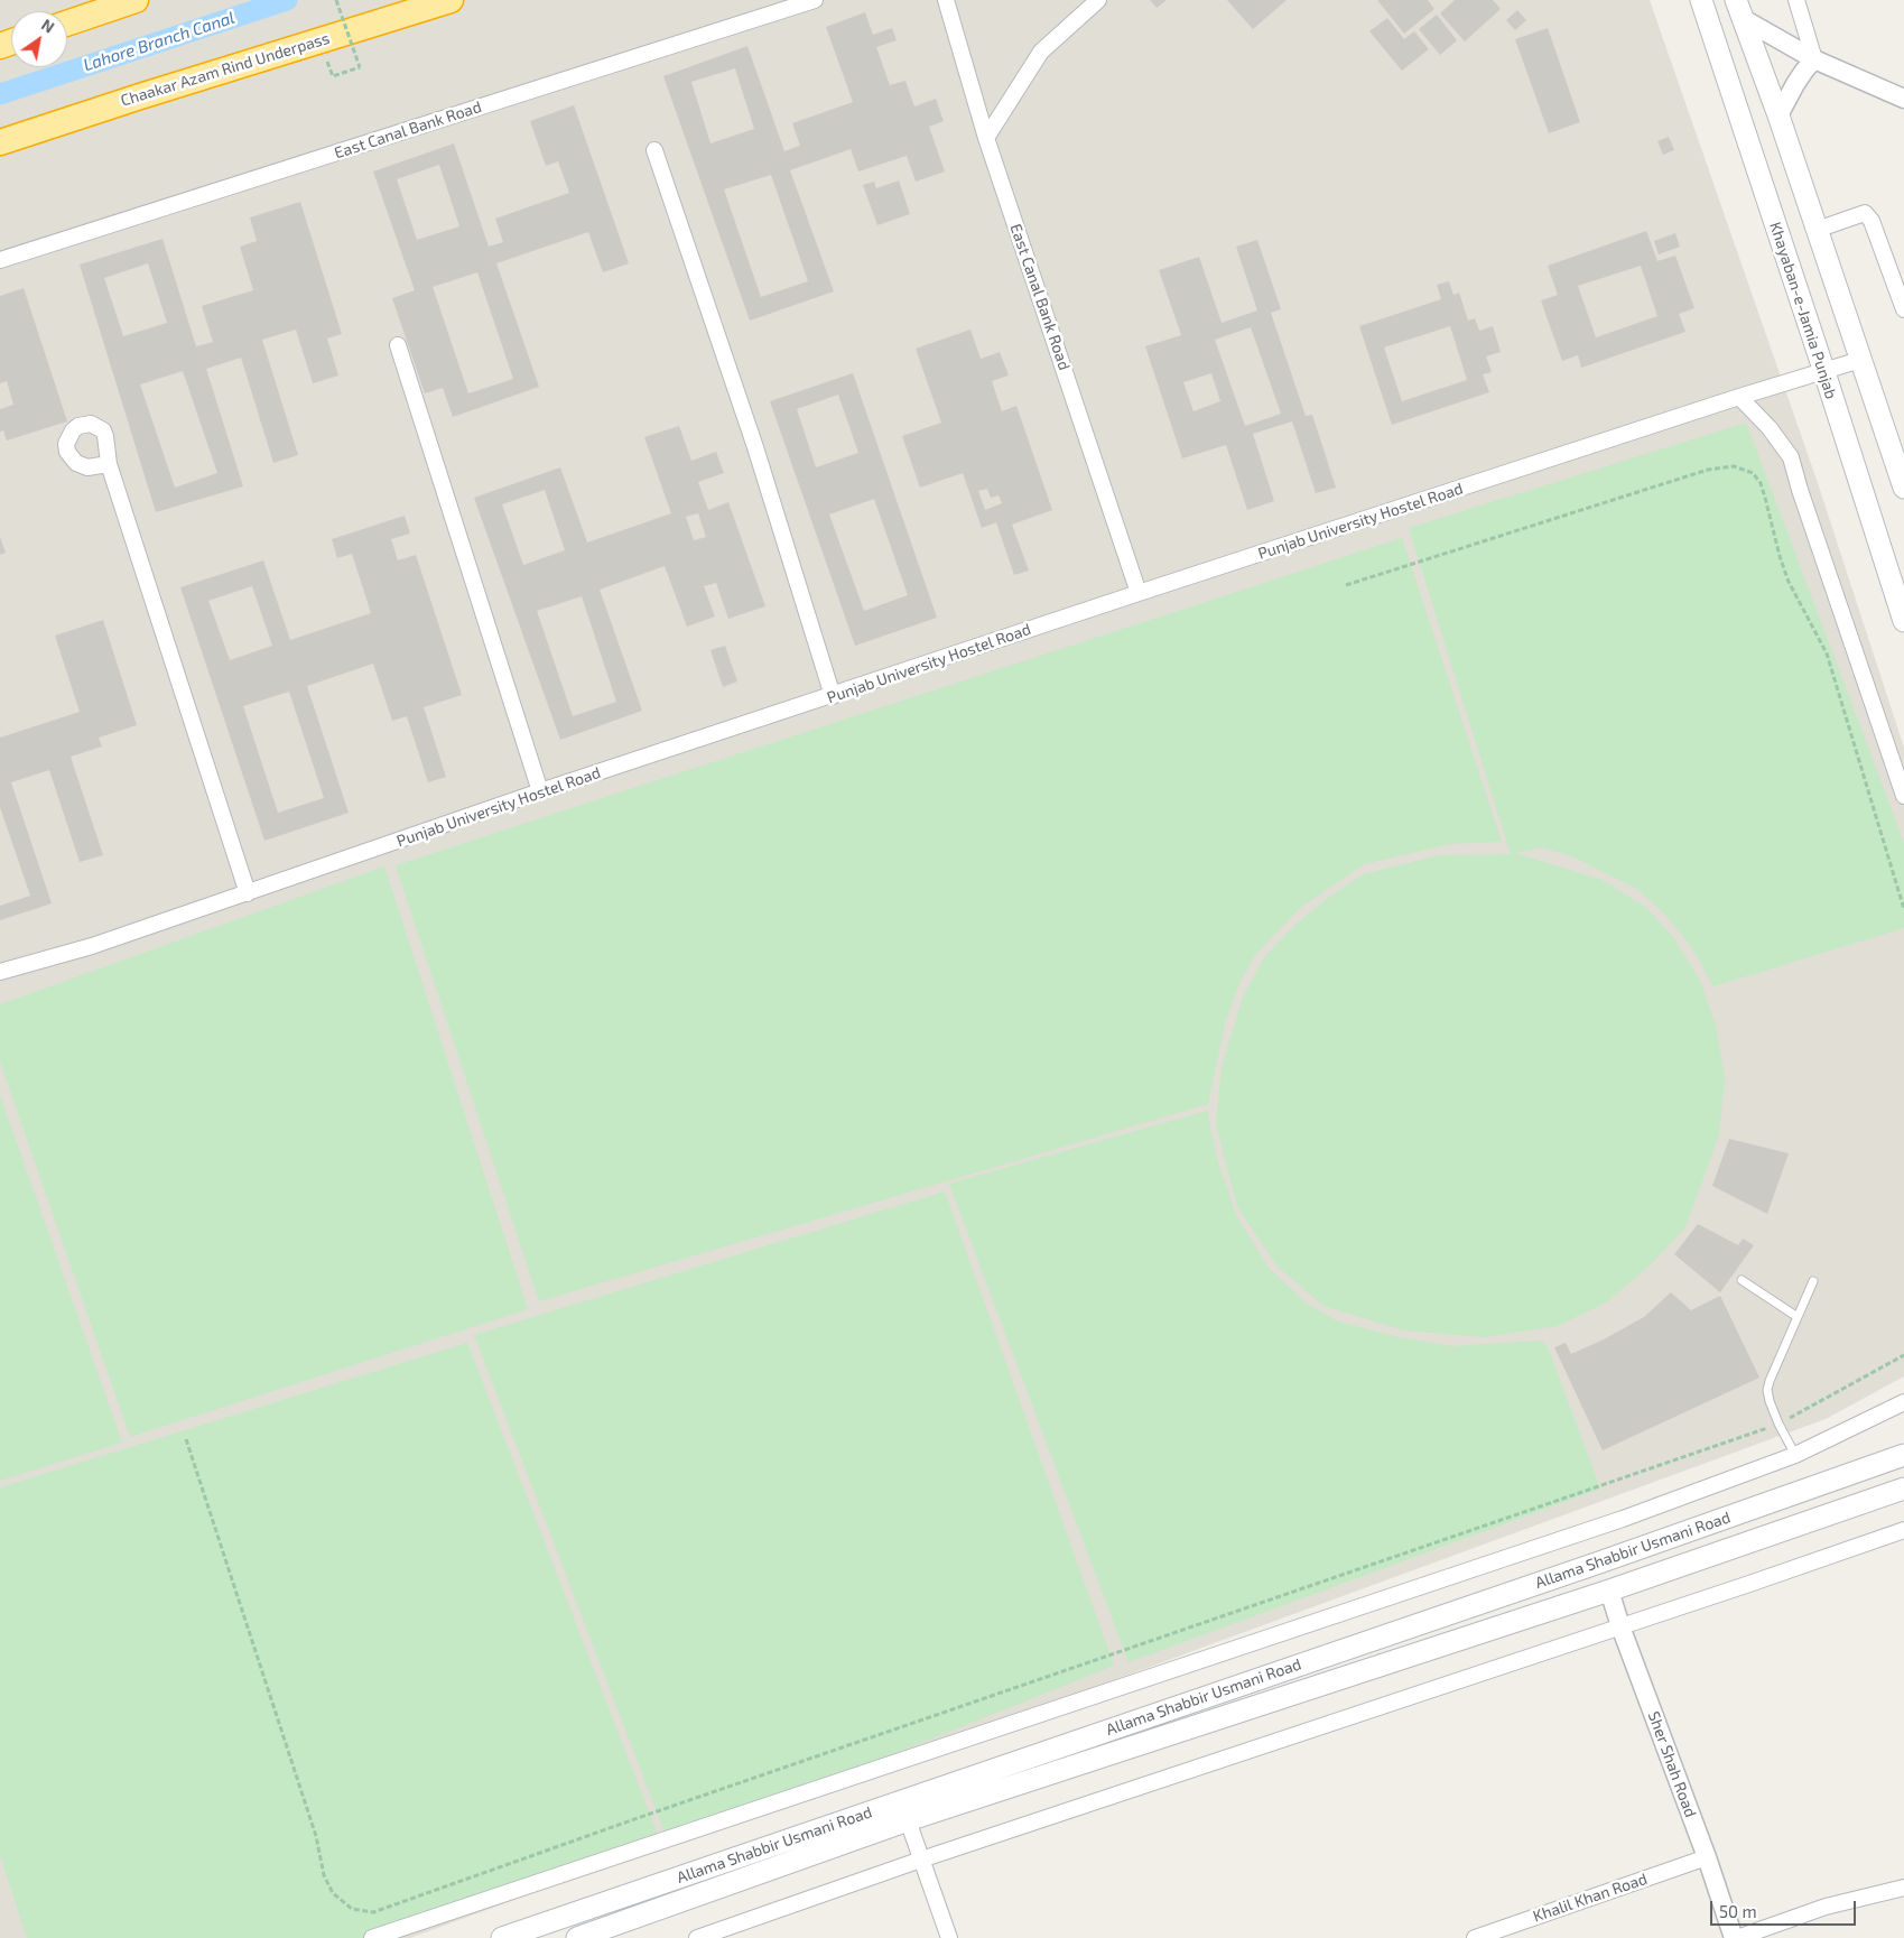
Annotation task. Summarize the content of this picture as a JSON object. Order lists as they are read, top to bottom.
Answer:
{
  "streets": {
    "highway": ["Chaakar Azam Rind Underpass"],
    "main road": ["Khayaban-e-Jamia Punjab", "Allama Shabbir Usmani Road"],
    "street": [
      "East Canal Bank Road",
      "Punjab University Hostel Road",
      "Sher Shah Road",
      "Khalil Khan Road"
    ]
  },
  "crossings": [
    ["East Canal Bank Road", "Punjab University Hostel Road"],
    ["Khayaban-e-Jamia Punjab", "Punjab University Hostel Road"],
    ["Allama Shabbir Usmani Road", "Sher Shah Road"],
    ["Sher Shah Road", "Khalil Khan Road"]
  ],
  "water": ["Lahore Branch Canal"],
  "scale_bar": "50 m",
  "north": "top right"
}
